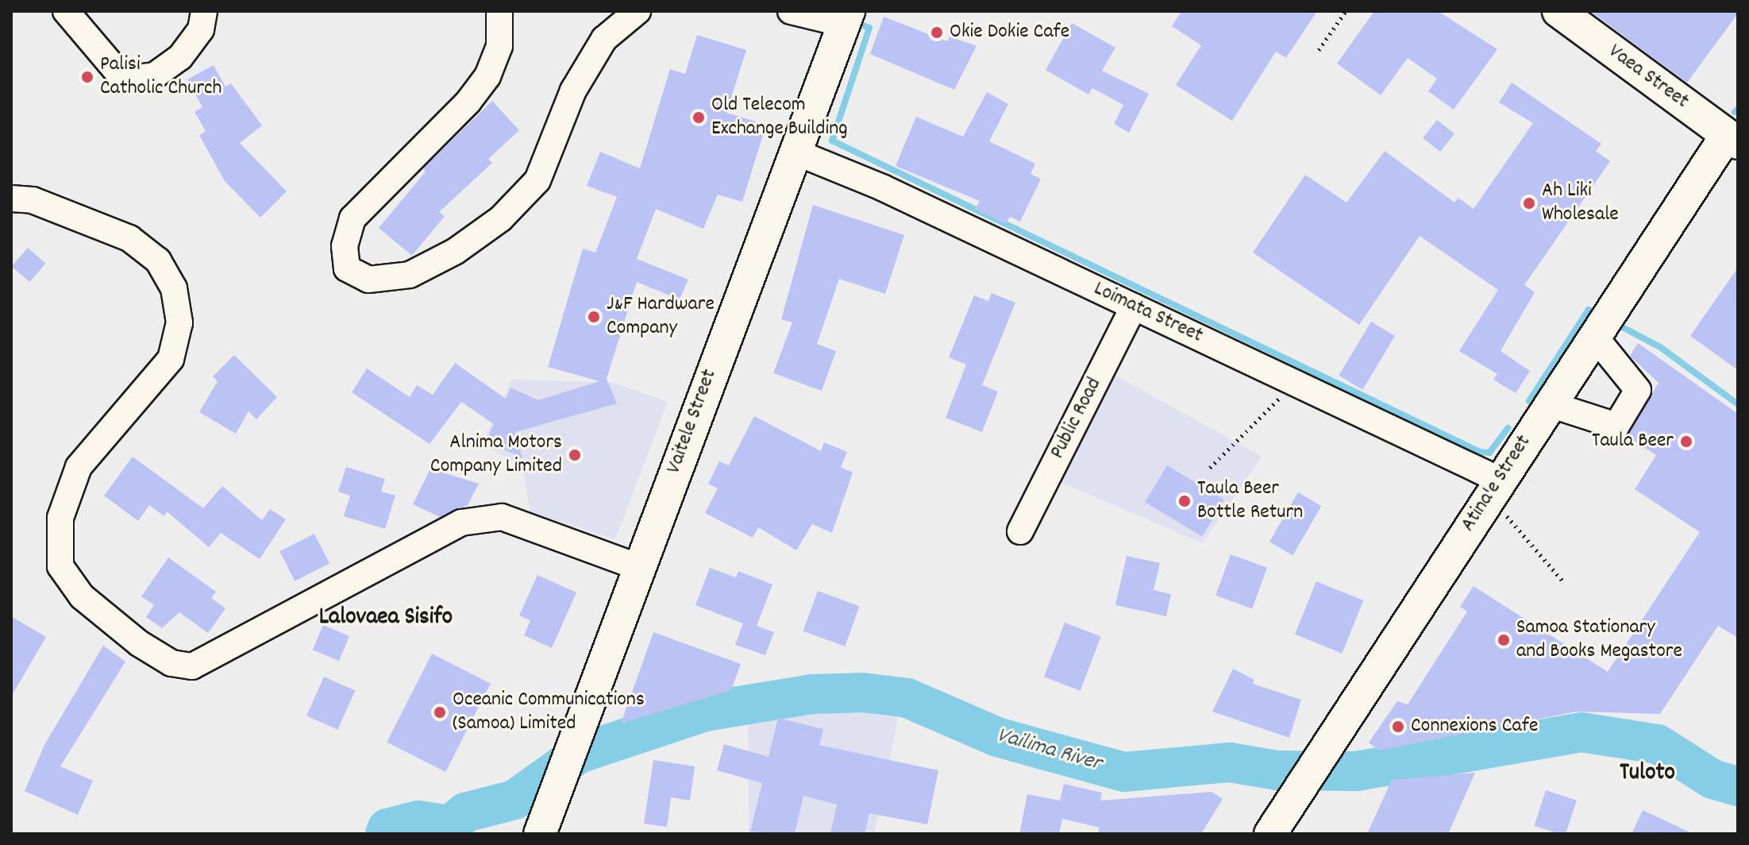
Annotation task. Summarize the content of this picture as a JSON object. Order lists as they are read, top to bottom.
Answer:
{
  "streets": {
    "main road": ["Vaea Street", "Vaitele Street", "Atina'e Street"],
    "street": ["Loimata Street", "Public Road"]
  },
  "crossings": [
    ["Vaea Street", "Atina'e Street"],
    ["Loimata Street", "Public Road"],
    ["Loimata Street", "Vaitele Street"],
    ["Loimata Street", "Atina'e Street"]
  ],
  "districts": ["Lalovaea Sisifo", "Tuloto"],
  "water": ["Vailima River"],
  "places": [
    "Okie Dokie Cafe",
    "Palisi Catholic Church",
    "Old Telecom Exchange Building",
    "Ah Liki Wholesale",
    "J&F Hardware Company",
    "Taula Beer",
    "Alnima Motors Company Limited",
    "Taula Beer Bottle Return",
    "Samoa Stationary and Books Megastore",
    "Oceanic Communications (Samoa) Limited",
    "Connexions Cafe"
  ]
}
